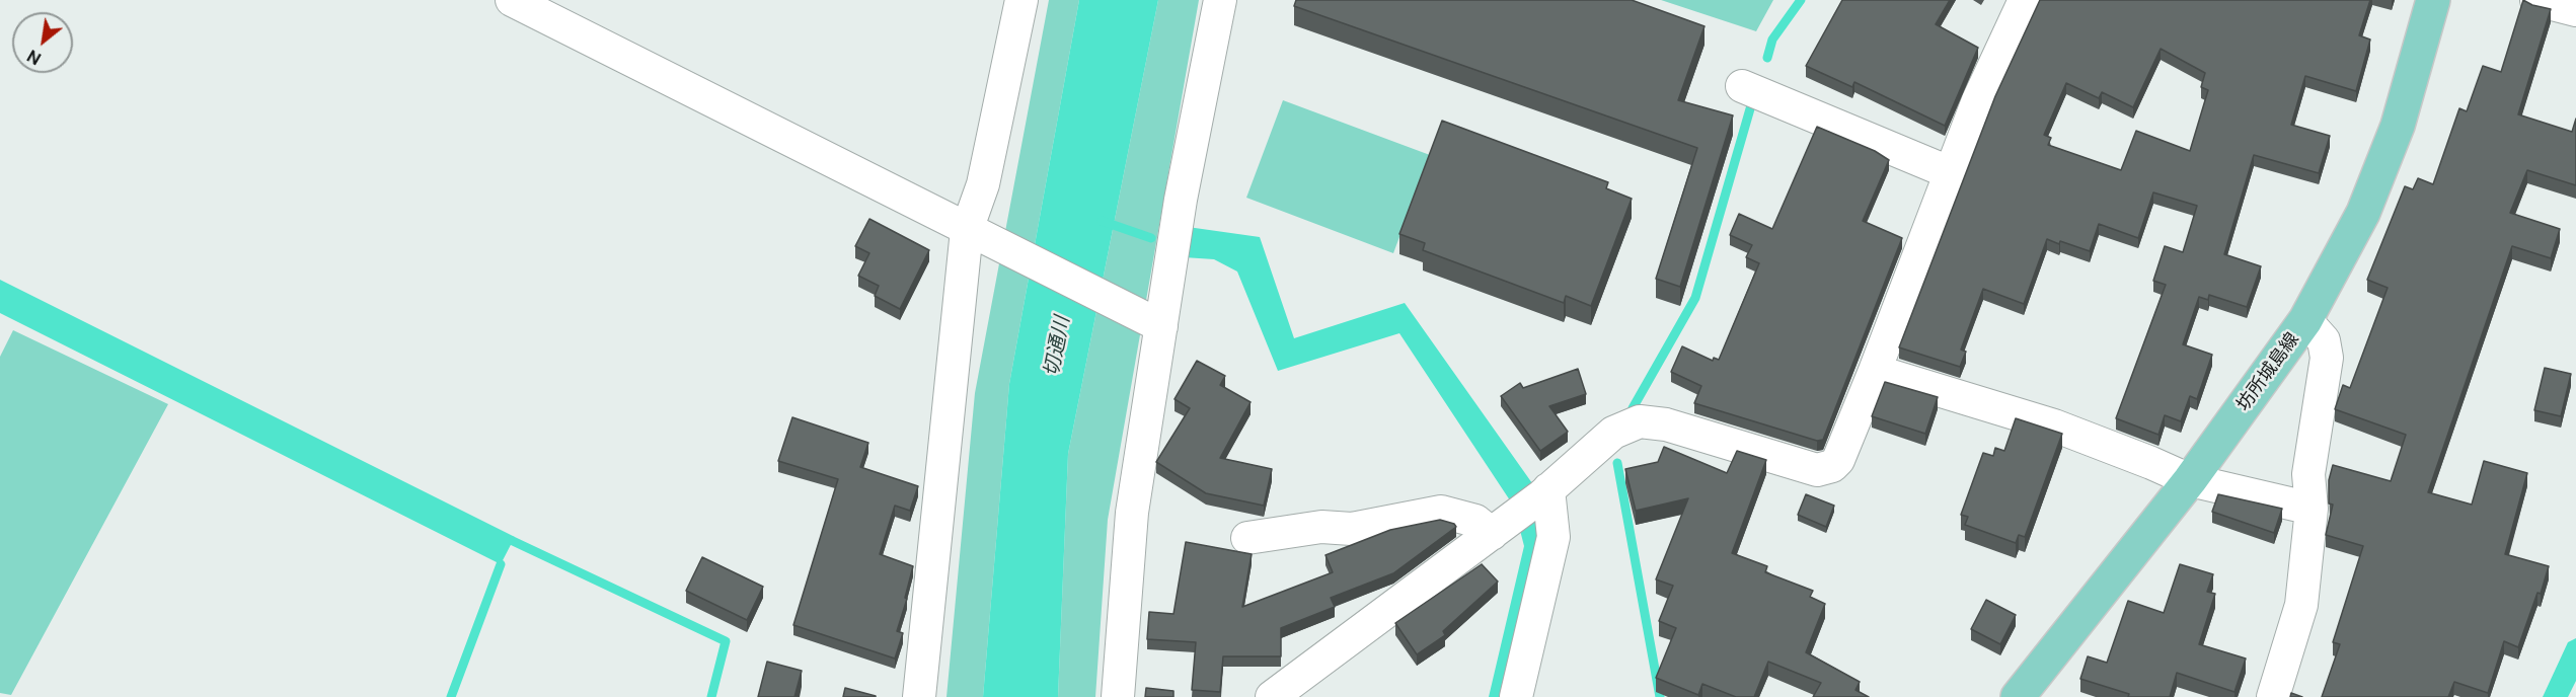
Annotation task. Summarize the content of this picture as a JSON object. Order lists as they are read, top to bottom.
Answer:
{
  "streets": {
    "main road": ["坊所城島線"]
  },
  "water": ["切通川"],
  "north": "bottom left"
}
